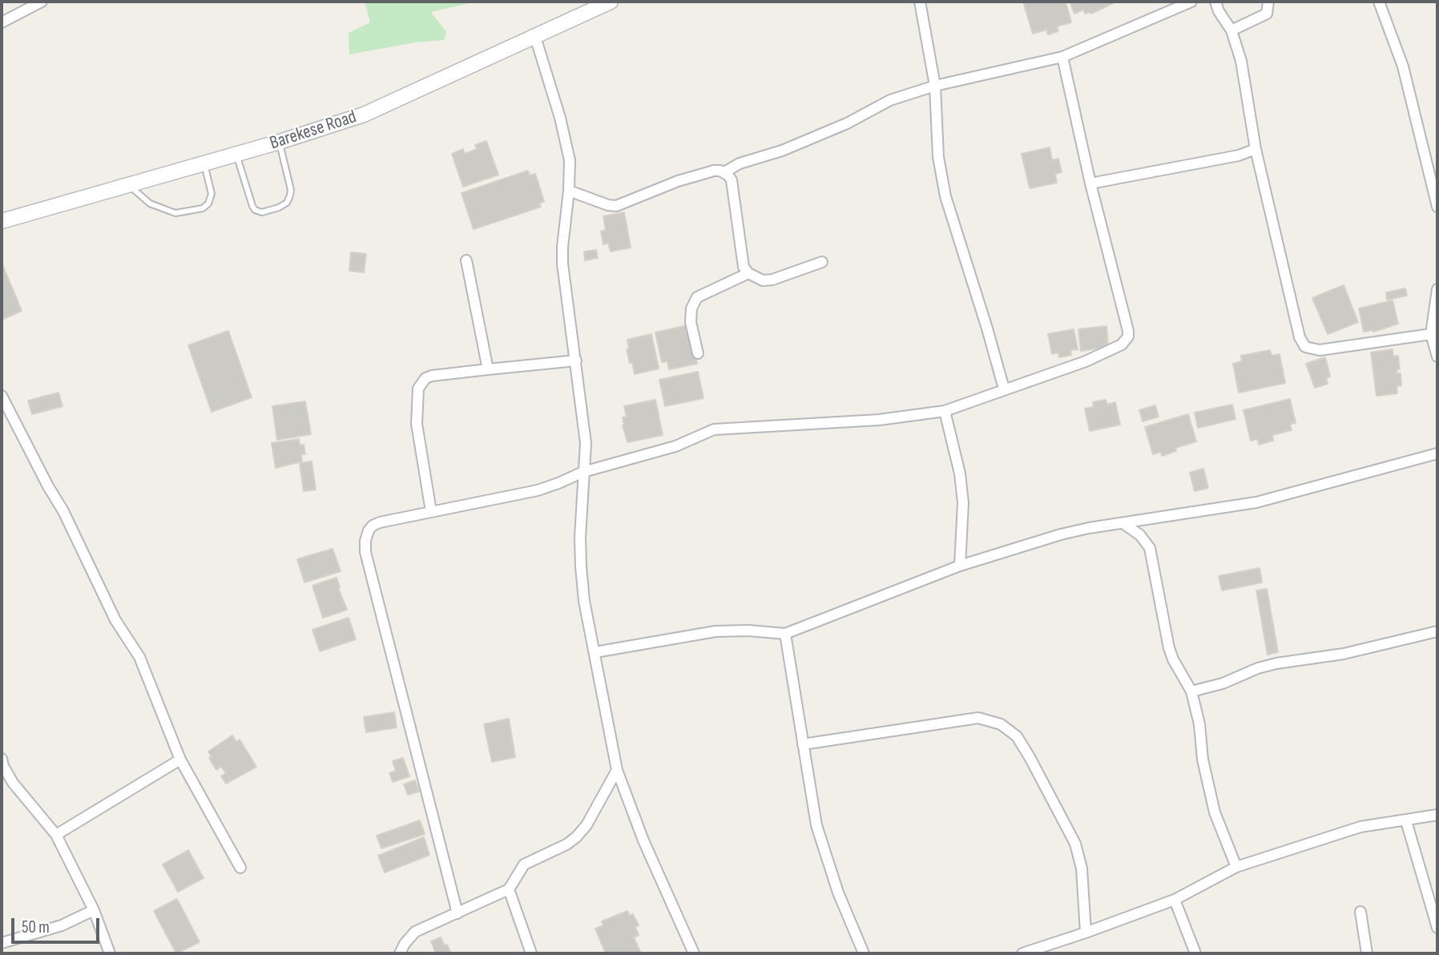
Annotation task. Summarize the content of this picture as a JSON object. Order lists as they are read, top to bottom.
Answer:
{
  "streets": {
    "main road": ["Barekese Road"]
  },
  "scale_bar": "50 m"
}
